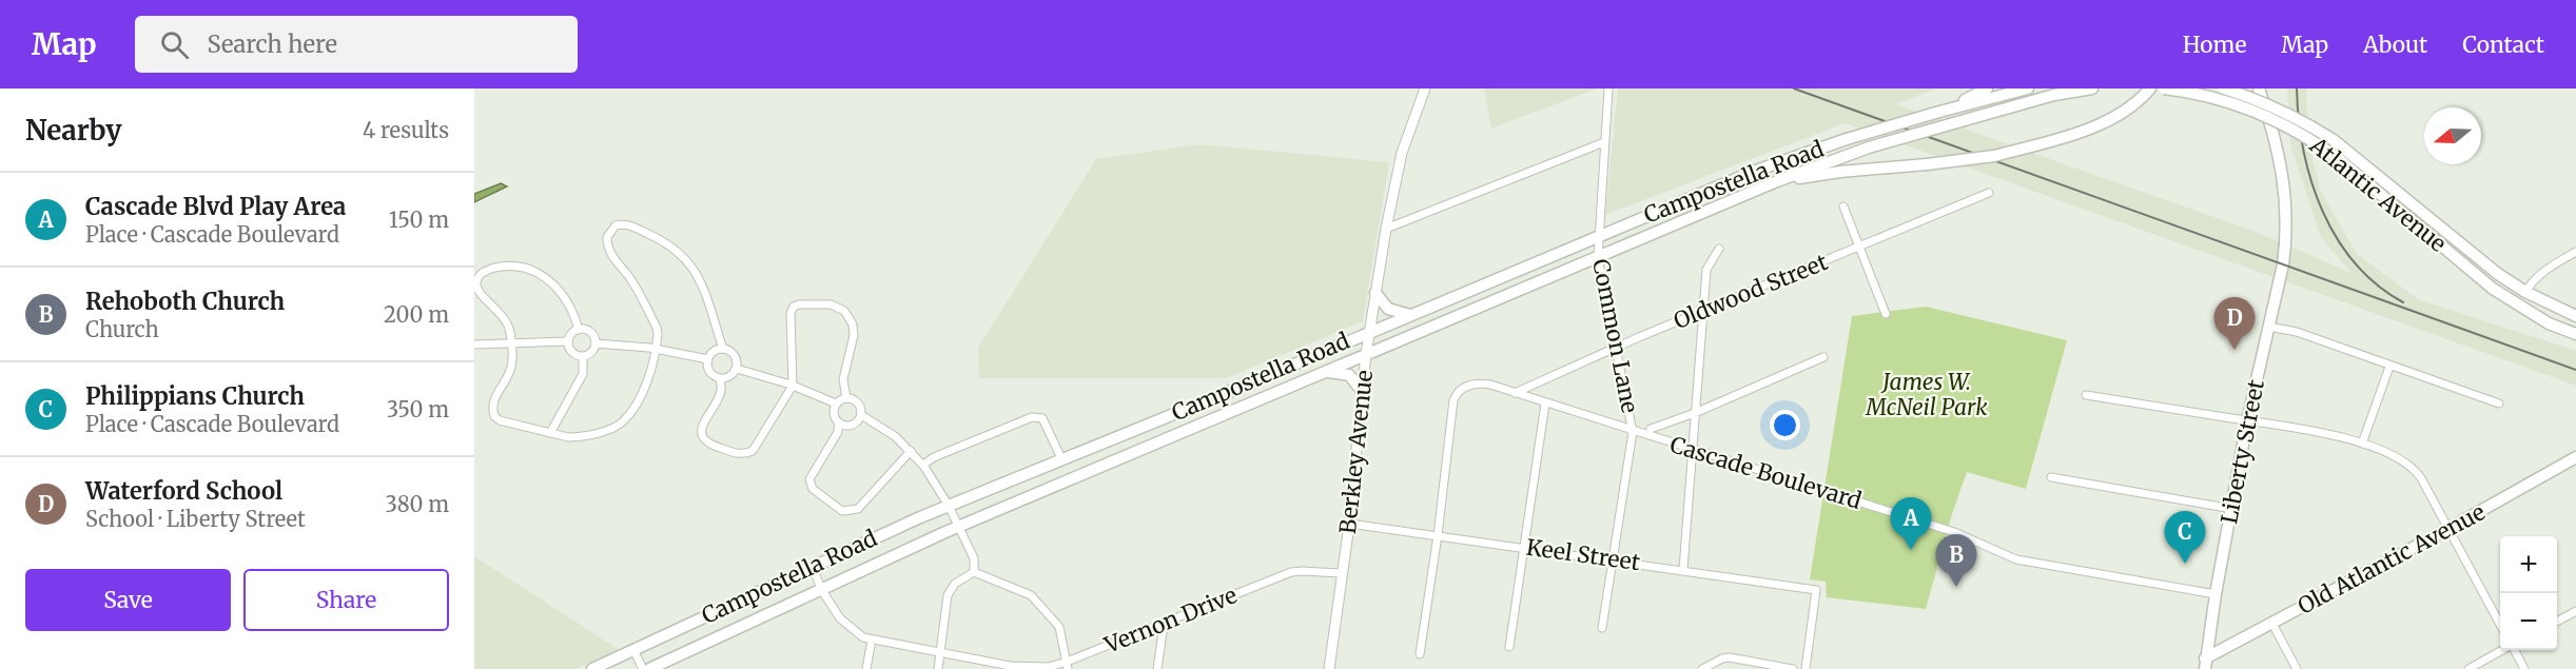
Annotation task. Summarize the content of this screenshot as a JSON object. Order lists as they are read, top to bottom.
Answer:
{
  "streets": {
    "main road": [
      "Campostella Road",
      "Atlantic Avenue",
      "Liberty Street",
      "Old Atlantic Avenue"
    ],
    "street": [
      "Oldwood Street",
      "Common Lane",
      "Berkley Avenue",
      "Cascade Boulevard",
      "Keel Street",
      "Vernon Drive"
    ]
  },
  "crossings": [
    ["Campostella Road", "Common Lane"],
    ["Campostella Road", "Berkley Avenue"],
    ["Campostella Road", "Vernon Drive"],
    ["Oldwood Street", "Common Lane"],
    ["Oldwood Street", "Cascade Boulevard"],
    ["Common Lane", "Cascade Boulevard"],
    ["Common Lane", "Keel Street"],
    ["Berkley Avenue", "Keel Street"],
    ["Berkley Avenue", "Vernon Drive"],
    ["Liberty Street", "Cascade Boulevard"],
    ["Liberty Street", "Old Atlantic Avenue"],
    ["Cascade Boulevard", "Keel Street"]
  ],
  "parks": ["James W. McNeil Park"],
  "north": "left",
  "page": {
    "header": "Map",
    "search": "Search here",
    "nav": [
      "Home",
      "Map",
      "About",
      "Contact"
    ],
    "heading": ["Nearby", "4 results"],
    "list": [
      {
        "mark": "A",
        "name": "Cascade Blvd Play Area",
        "note": "Place · Cascade Boulevard",
        "value": "150 m"
      },
      {
        "mark": "B",
        "name": "Rehoboth Church",
        "note": "Church",
        "value": "200 m"
      },
      {
        "mark": "C",
        "name": "Philippians Church",
        "note": "Place · Cascade Boulevard",
        "value": "350 m"
      },
      {
        "mark": "D",
        "name": "Waterford School",
        "note": "School · Liberty Street",
        "value": "380 m"
      }
    ],
    "pins": [
      "D",
      "A",
      "C",
      "B"
    ],
    "map_buttons": ["+", "−"],
    "buttons": ["Save", "Share"]
  }
}
